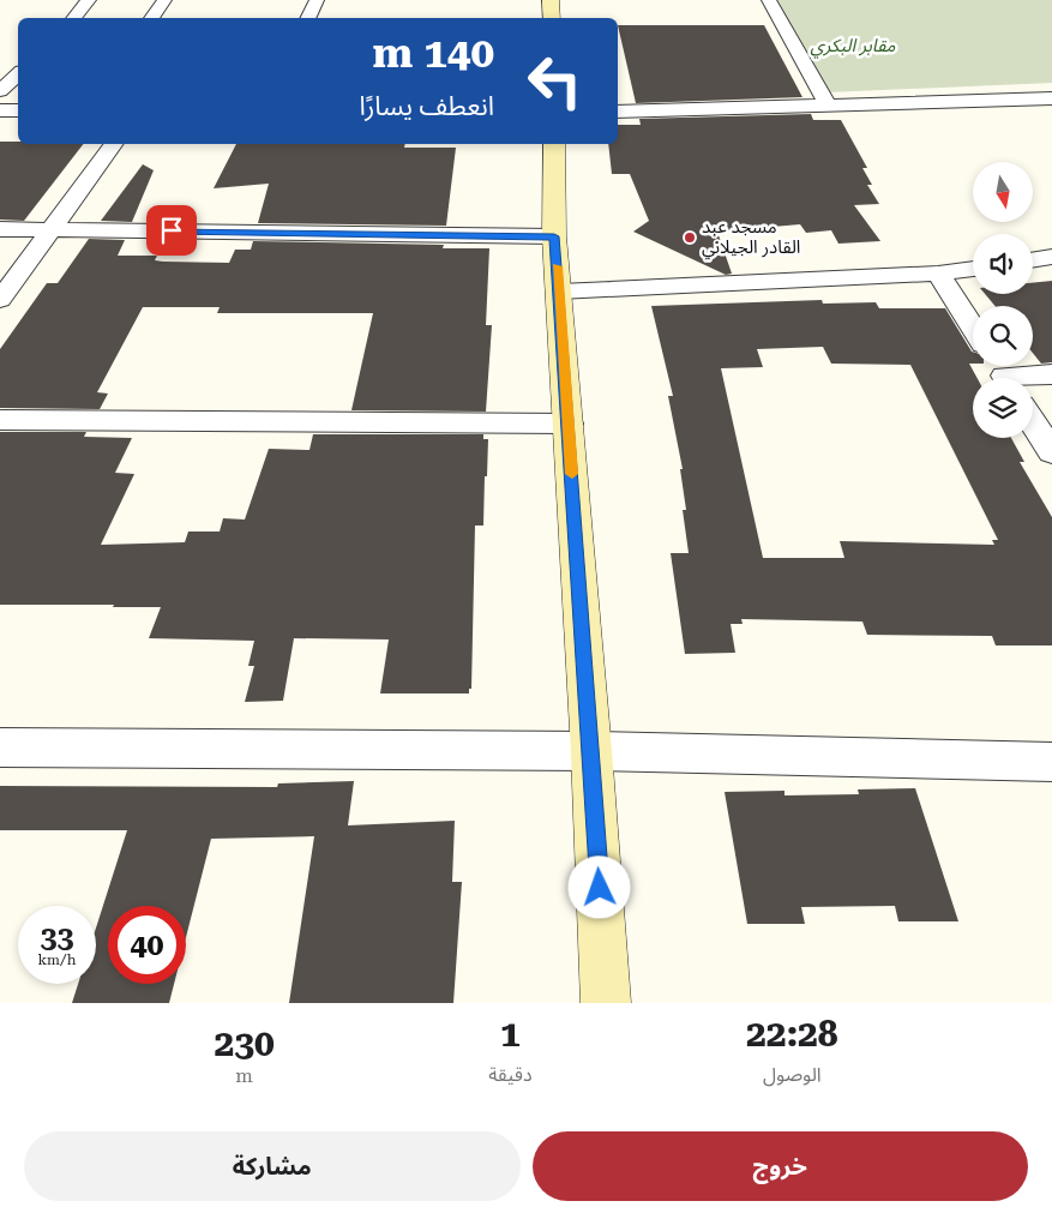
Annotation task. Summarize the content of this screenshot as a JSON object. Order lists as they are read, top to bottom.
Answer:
{
  "parks": ["مقابر البكري"],
  "places": ["مسجد عبد القادر الجيلاني"],
  "north": "bottom",
  "page": {
    "turn": ["140 m", "انعطف يسارًا"],
    "speed": "33 km/h",
    "limit": "40",
    "eta": [
      "22:28",
      "الوصول",
      "1",
      "دقيقة",
      "230",
      "m"
    ],
    "buttons": ["خروج", "مشاركة"]
  }
}
